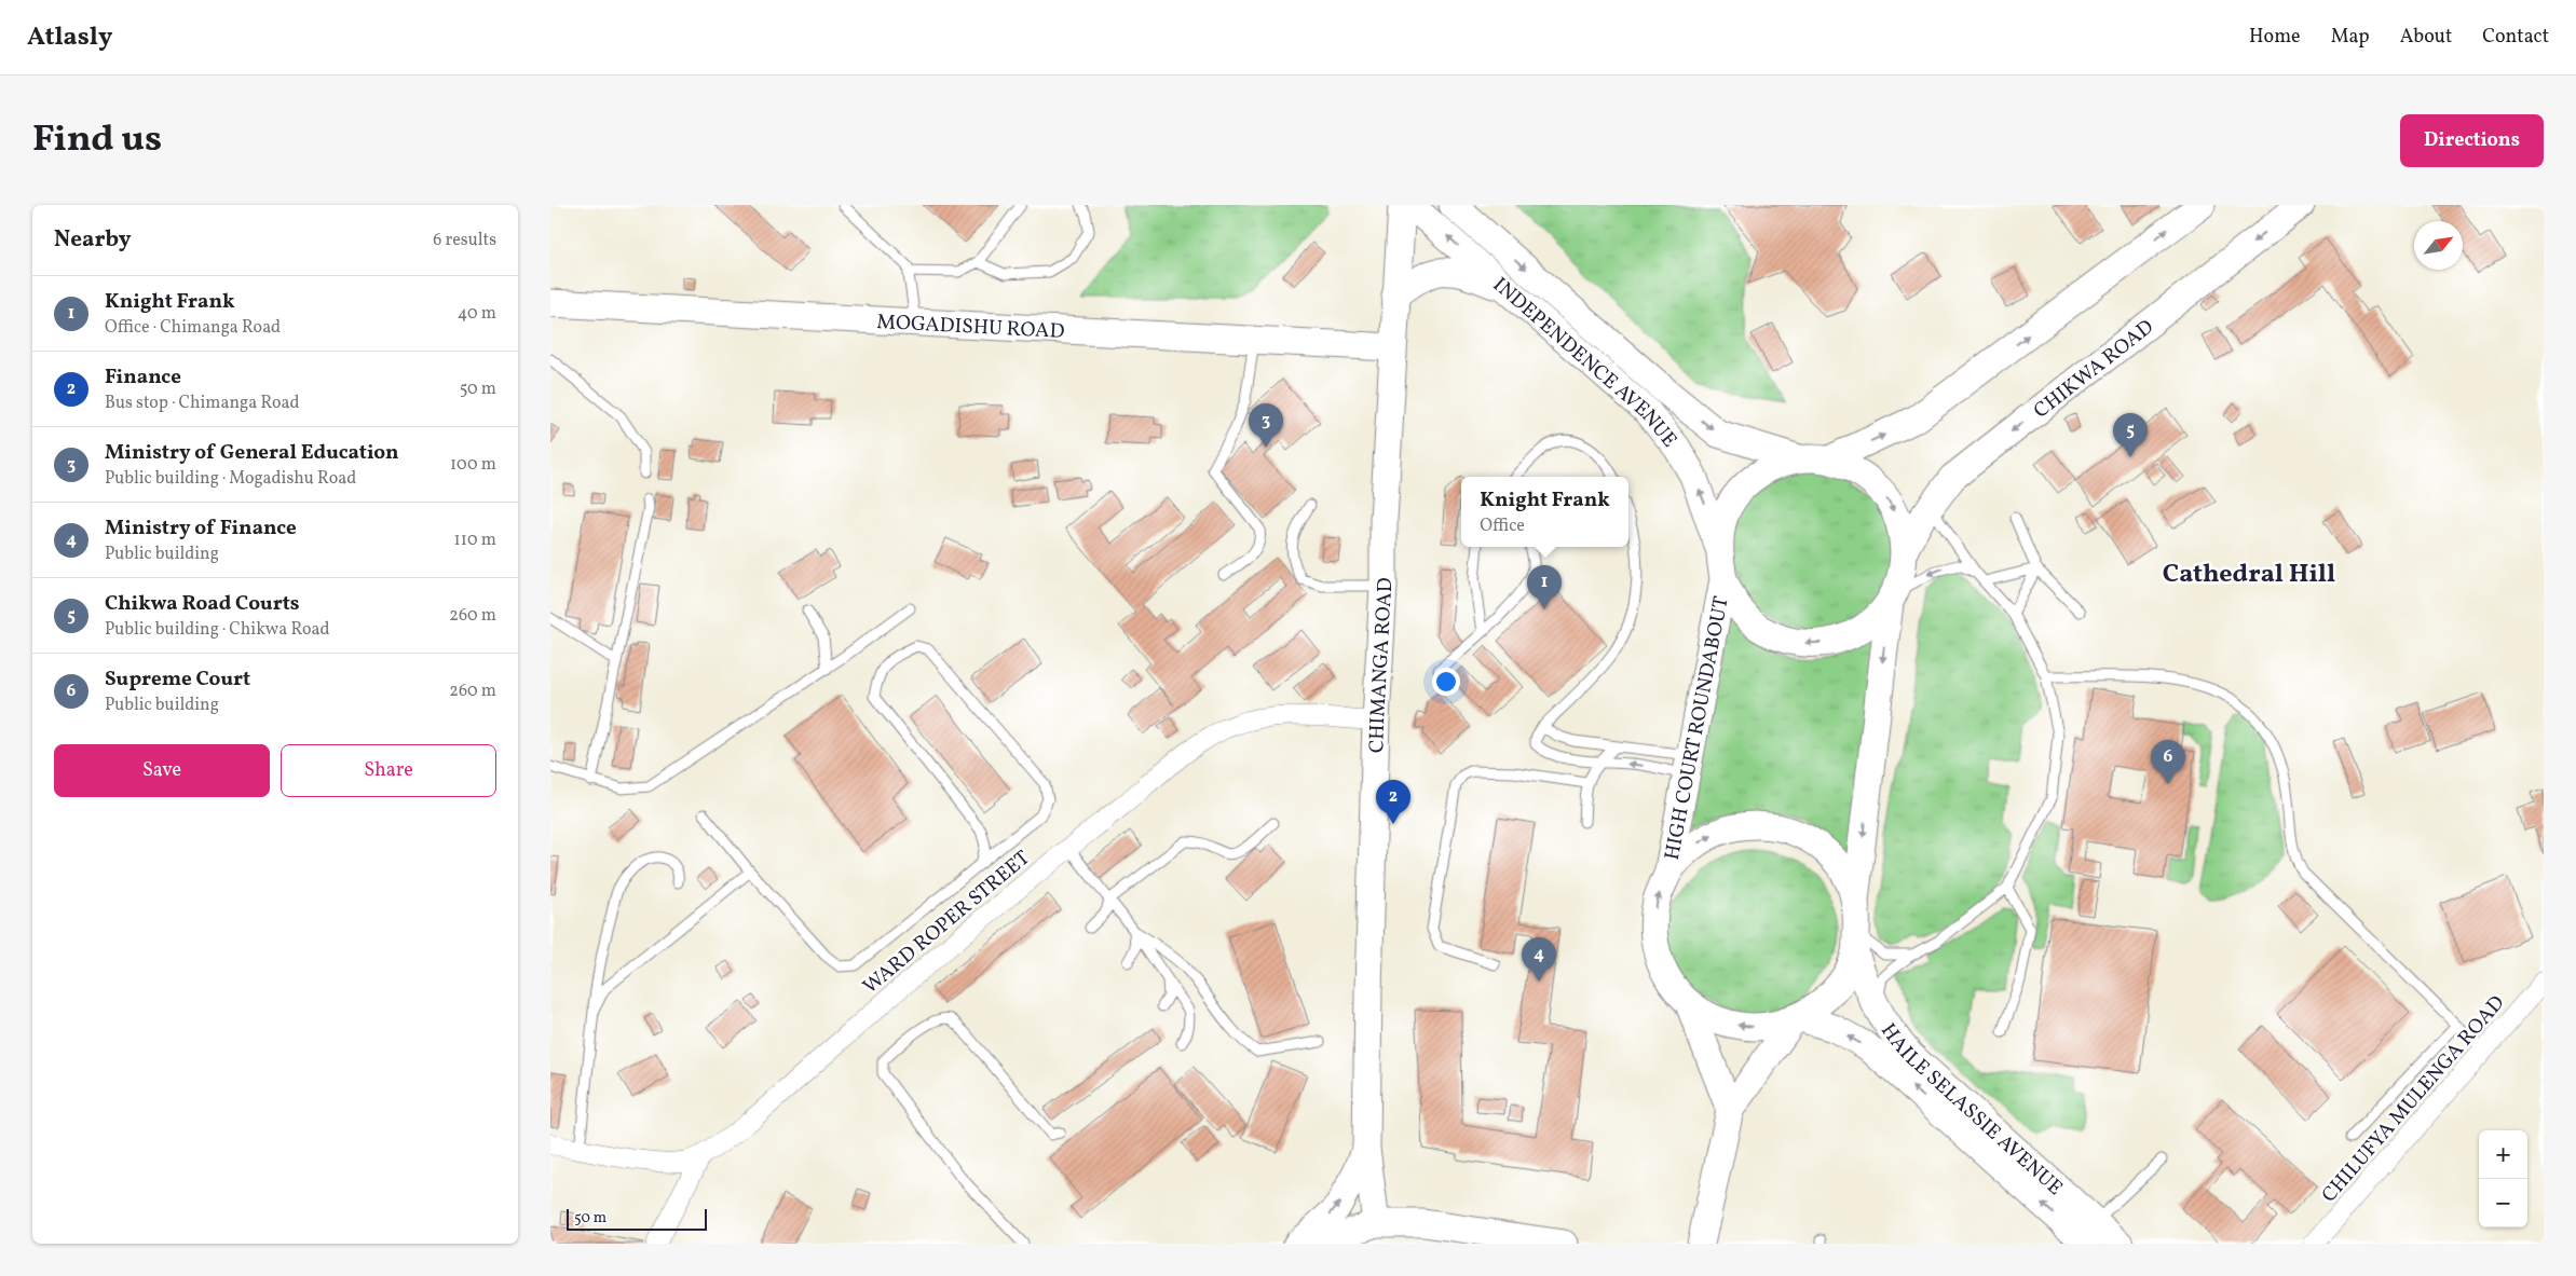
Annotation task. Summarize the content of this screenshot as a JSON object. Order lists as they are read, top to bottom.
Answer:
{
  "streets": {
    "main road": [
      "MOGADISHU ROAD",
      "INDEPENDENCE AVENUE",
      "CHIKWA ROAD",
      "CHIMANGA ROAD",
      "HIGH COURT ROUNDABOUT",
      "HAILE SELASSIE AVENUE"
    ],
    "street": ["WARD ROPER STREET", "CHILUFYA MULENGA ROAD"]
  },
  "crossings": [
    ["MOGADISHU ROAD", "CHIMANGA ROAD"],
    ["INDEPENDENCE AVENUE", "CHIKWA ROAD"],
    ["INDEPENDENCE AVENUE", "HIGH COURT ROUNDABOUT"],
    ["CHIKWA ROAD", "HIGH COURT ROUNDABOUT"],
    ["CHIMANGA ROAD", "WARD ROPER STREET"],
    ["HIGH COURT ROUNDABOUT", "HAILE SELASSIE AVENUE"]
  ],
  "districts": ["Cathedral Hill"],
  "scale_bar": "50 m",
  "north": "top right",
  "page": {
    "header": "Atlasly",
    "nav": [
      "Home",
      "Map",
      "About",
      "Contact"
    ],
    "title": "Find us",
    "buttons": [
      "Directions",
      ["Save", "Share"]
    ],
    "heading": ["Nearby", "6 results"],
    "list": [
      {
        "mark": "1",
        "name": "Knight Frank",
        "note": "Office · Chimanga Road",
        "value": "40 m"
      },
      {
        "mark": "2",
        "name": "Finance",
        "note": "Bus stop · Chimanga Road",
        "value": "50 m"
      },
      {
        "mark": "3",
        "name": "Ministry of General Education",
        "note": "Public building · Mogadishu Road",
        "value": "100 m"
      },
      {
        "mark": "4",
        "name": "Ministry of Finance",
        "note": "Public building",
        "value": "110 m"
      },
      {
        "mark": "5",
        "name": "Chikwa Road Courts",
        "note": "Public building · Chikwa Road",
        "value": "260 m"
      },
      {
        "mark": "6",
        "name": "Supreme Court",
        "note": "Public building",
        "value": "260 m"
      }
    ],
    "pins": [
      "3",
      "5",
      "1",
      "6",
      "2",
      "4"
    ],
    "popup": ["Knight Frank", "Office"],
    "map_buttons": ["+", "−"],
    "scale": "50 m"
  }
}
